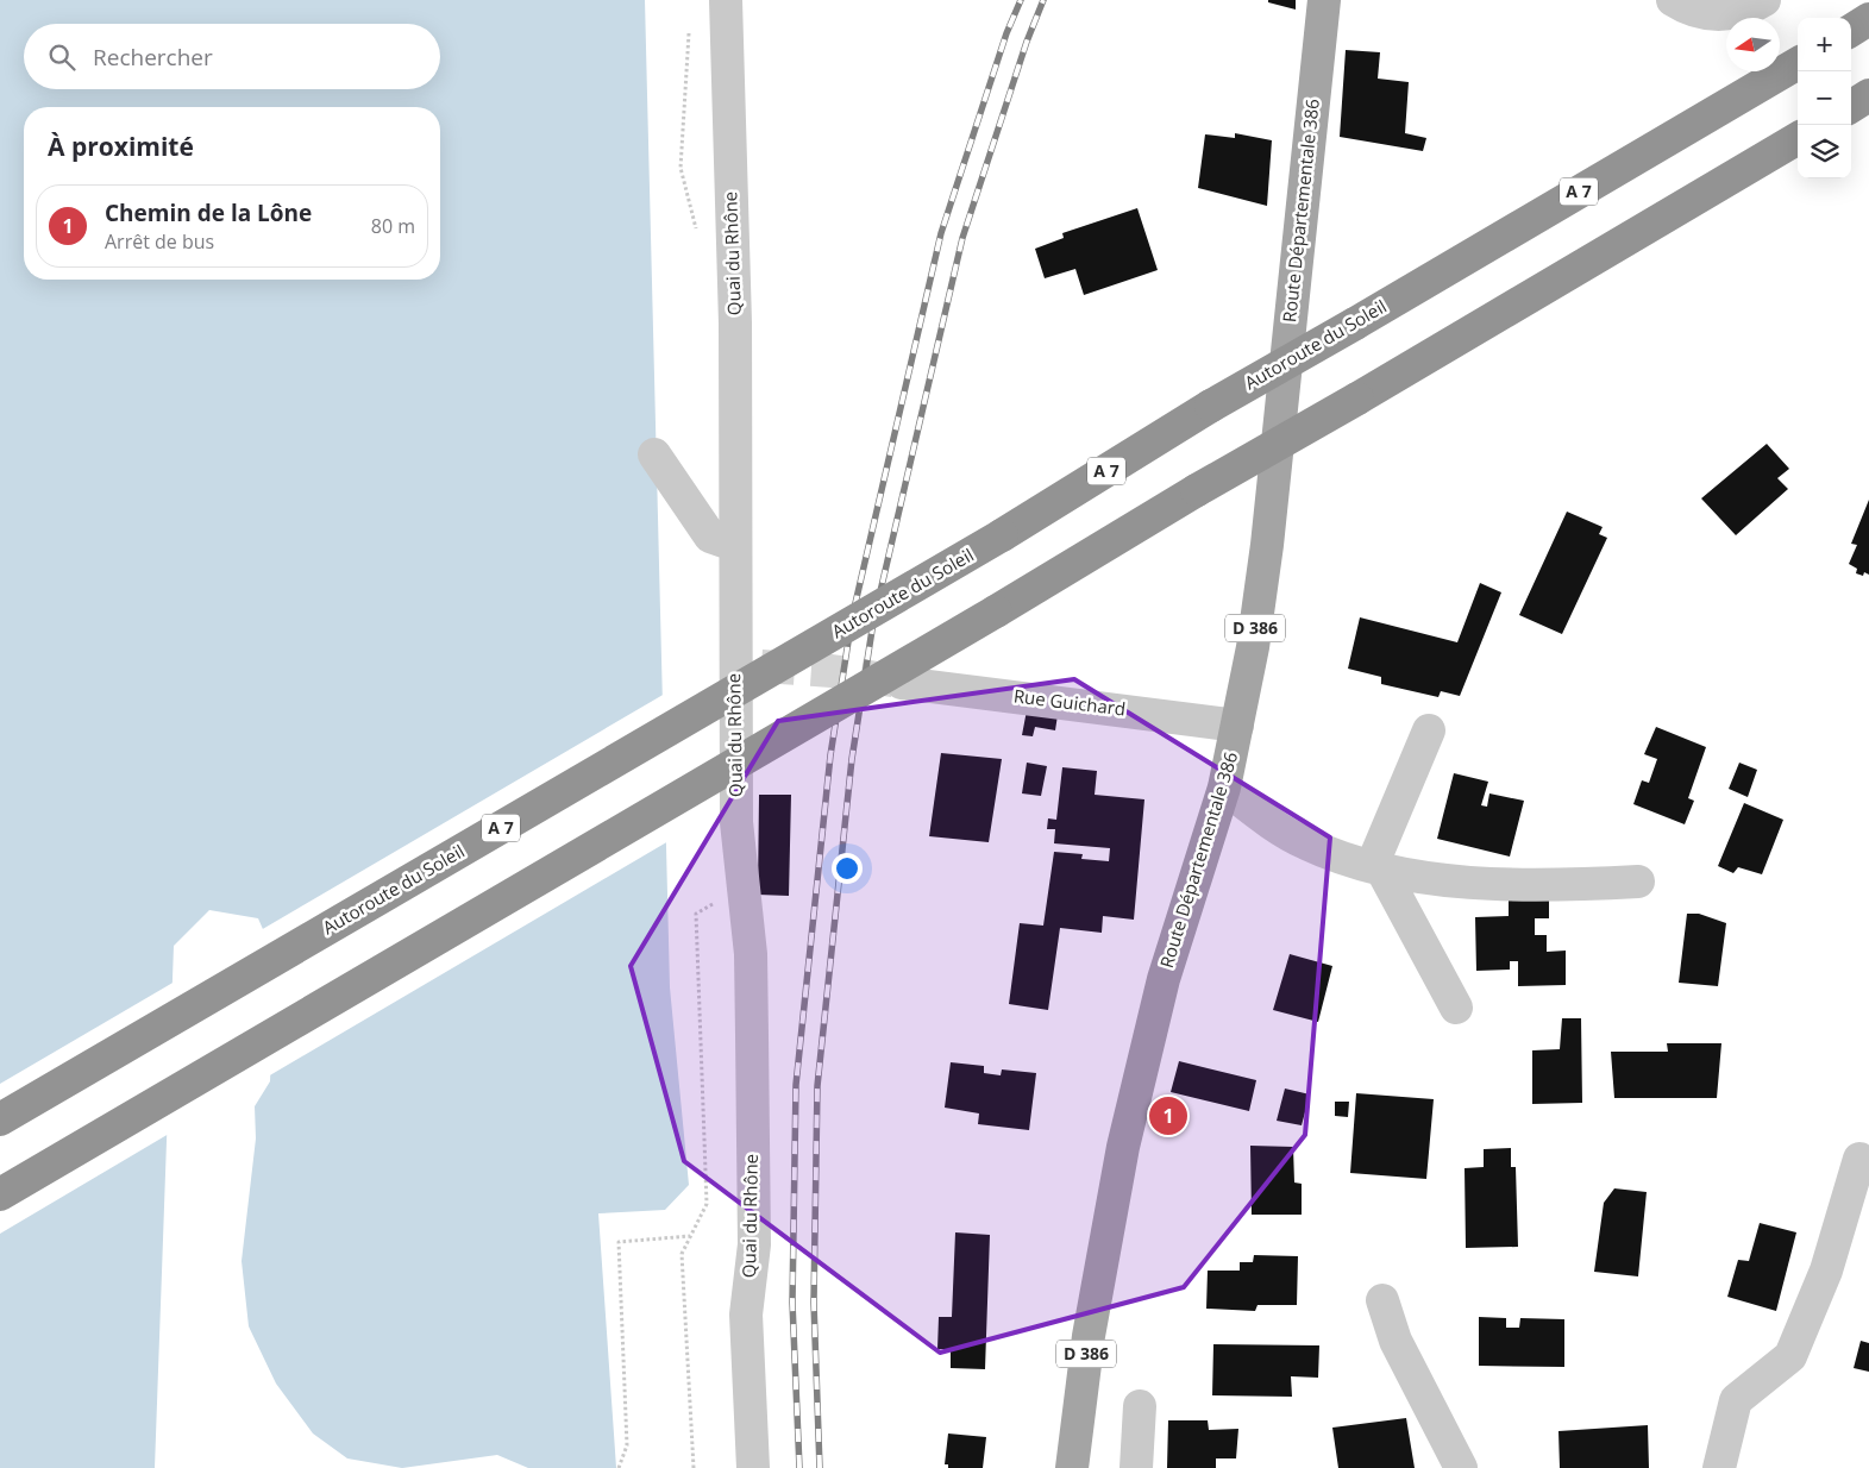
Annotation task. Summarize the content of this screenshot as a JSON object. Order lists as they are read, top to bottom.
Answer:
{
  "streets": {
    "highway": ["A 7", "Autoroute du Soleil"],
    "main road": ["Route Départementale 386", "D 386"],
    "street": ["Quai du Rhône", "Rue Guichard"]
  },
  "crossings": [
    ["Route Départementale 386", "Rue Guichard"]
  ],
  "north": "left",
  "page": {
    "map_buttons": ["+", "−"],
    "search": "Rechercher",
    "heading": "À proximité",
    "list": [
      {
        "mark": "1",
        "name": "Chemin de la Lône",
        "note": "Arrêt de bus",
        "value": "80 m"
      }
    ],
    "pins": "1"
  }
}
